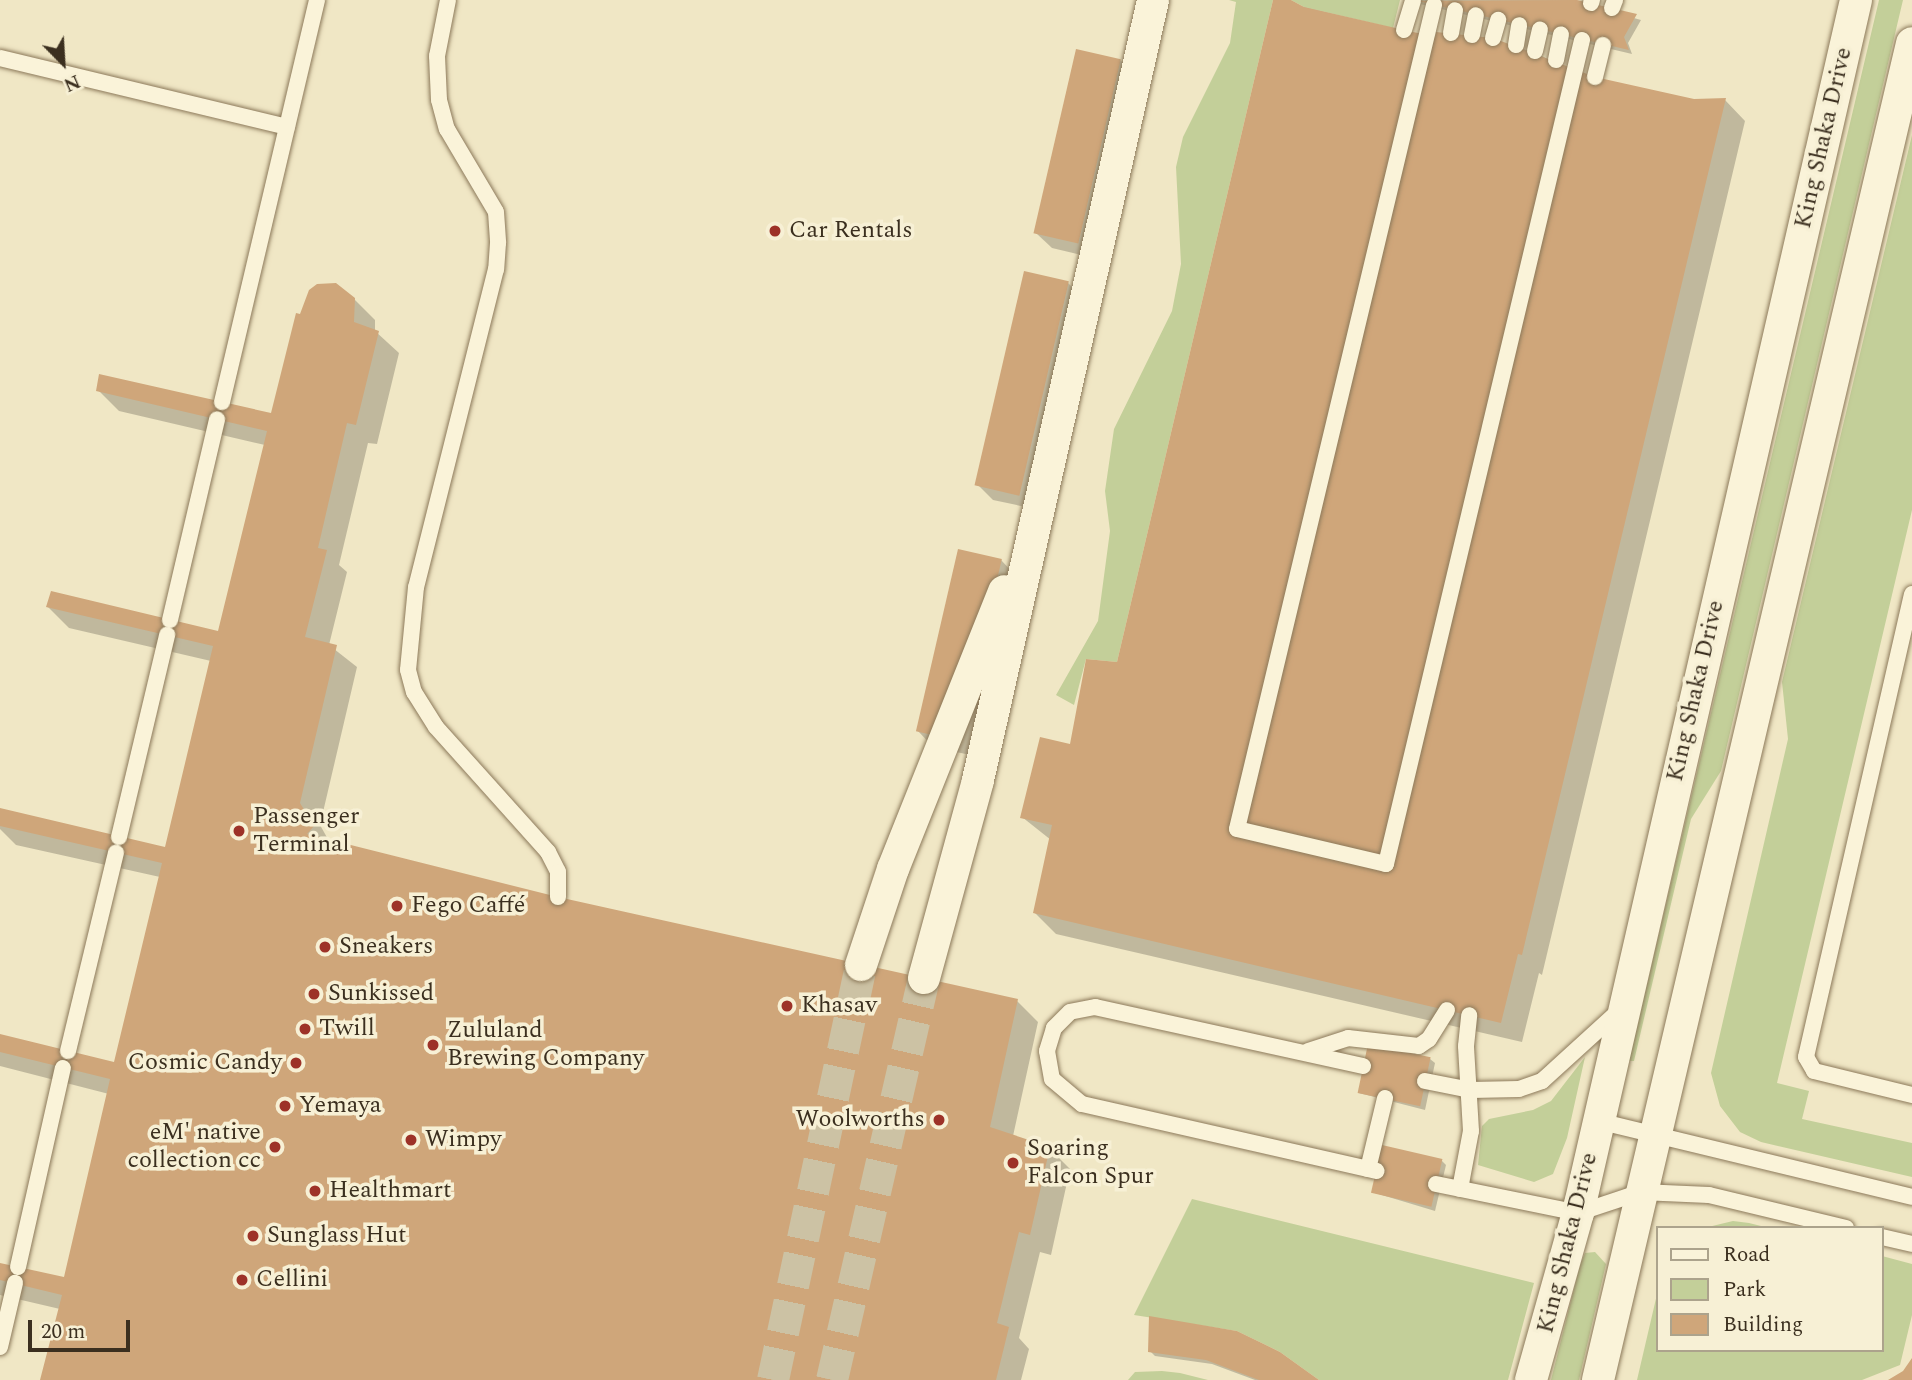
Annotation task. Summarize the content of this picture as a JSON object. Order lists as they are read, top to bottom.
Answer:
{
  "streets": {
    "street": ["King Shaka Drive"]
  },
  "places": [
    "Car Rentals",
    "Passenger Terminal",
    "Fego Caffé",
    "Sneakers",
    "Sunkissed",
    "Khasav",
    "Twill",
    "Zululand Brewing Company",
    "Cosmic Candy",
    "Yemaya",
    "Woolworths",
    "Wimpy",
    "eM' native collection cc",
    "Soaring Falcon Spur",
    "Healthmart",
    "Sunglass Hut",
    "Cellini"
  ],
  "legend": ["Road", "Park", "Building"],
  "scale_bar": "20 m",
  "north": "bottom right"
}
